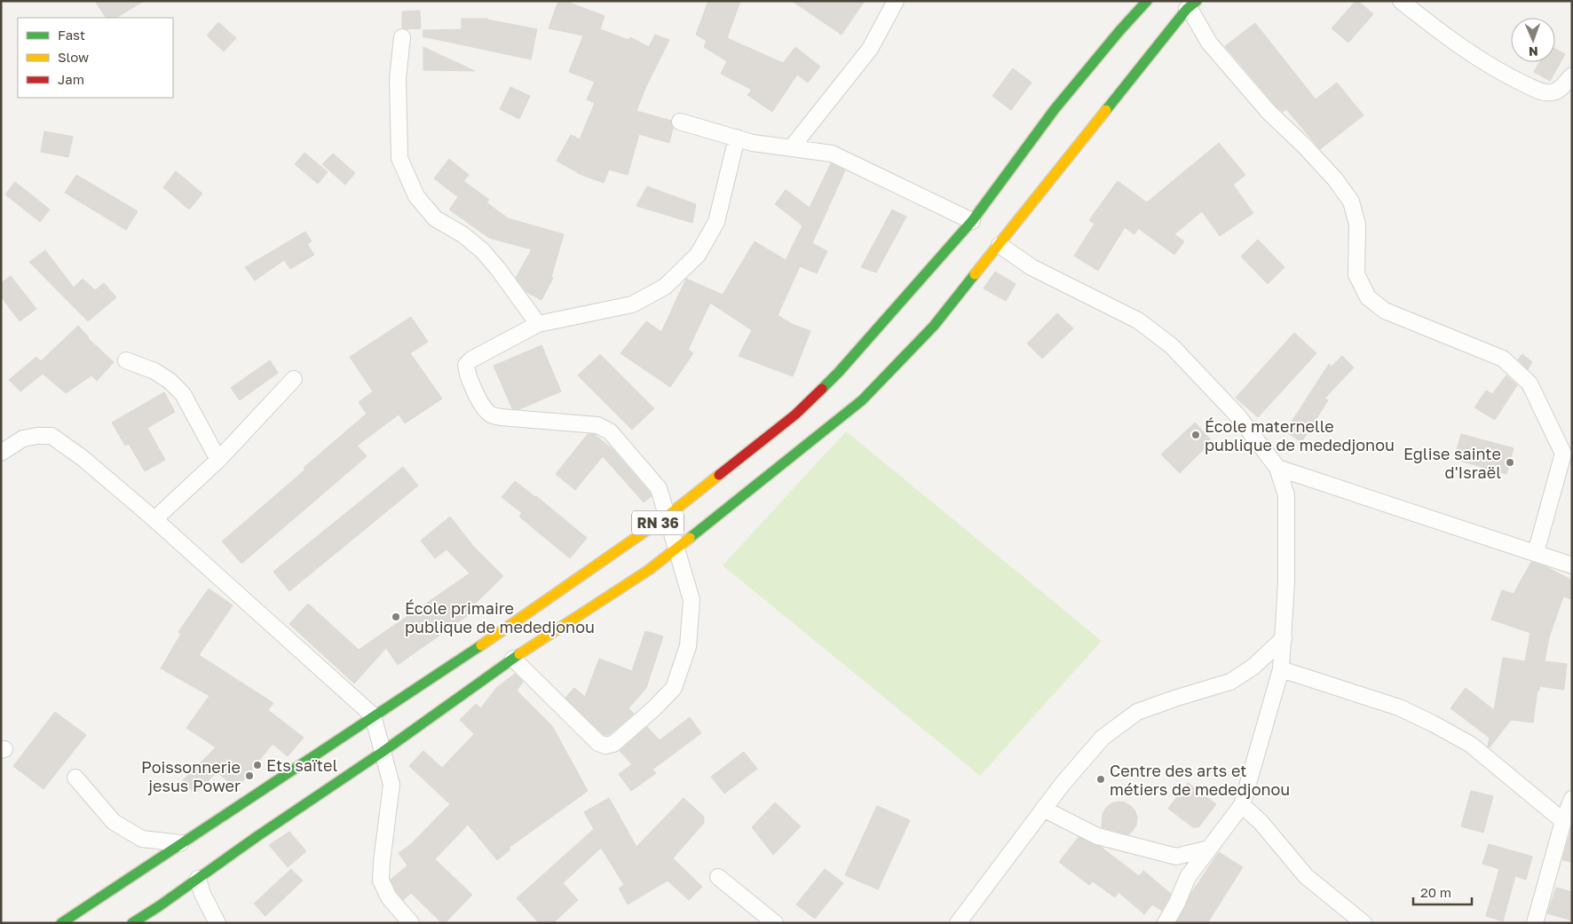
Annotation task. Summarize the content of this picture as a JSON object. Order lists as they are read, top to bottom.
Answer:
{
  "streets": {
    "main road": ["RN 36"]
  },
  "places": [
    "École maternelle publique de mededjonou",
    "Eglise sainte d'Israël",
    "École primaire publique de mededjonou",
    "Ets saïtel",
    "Poissonnerie jesus Power",
    "Centre des arts et métiers de mededjonou"
  ],
  "legend": ["Fast", "Slow", "Jam"],
  "scale_bar": "20 m",
  "north": "bottom"
}
